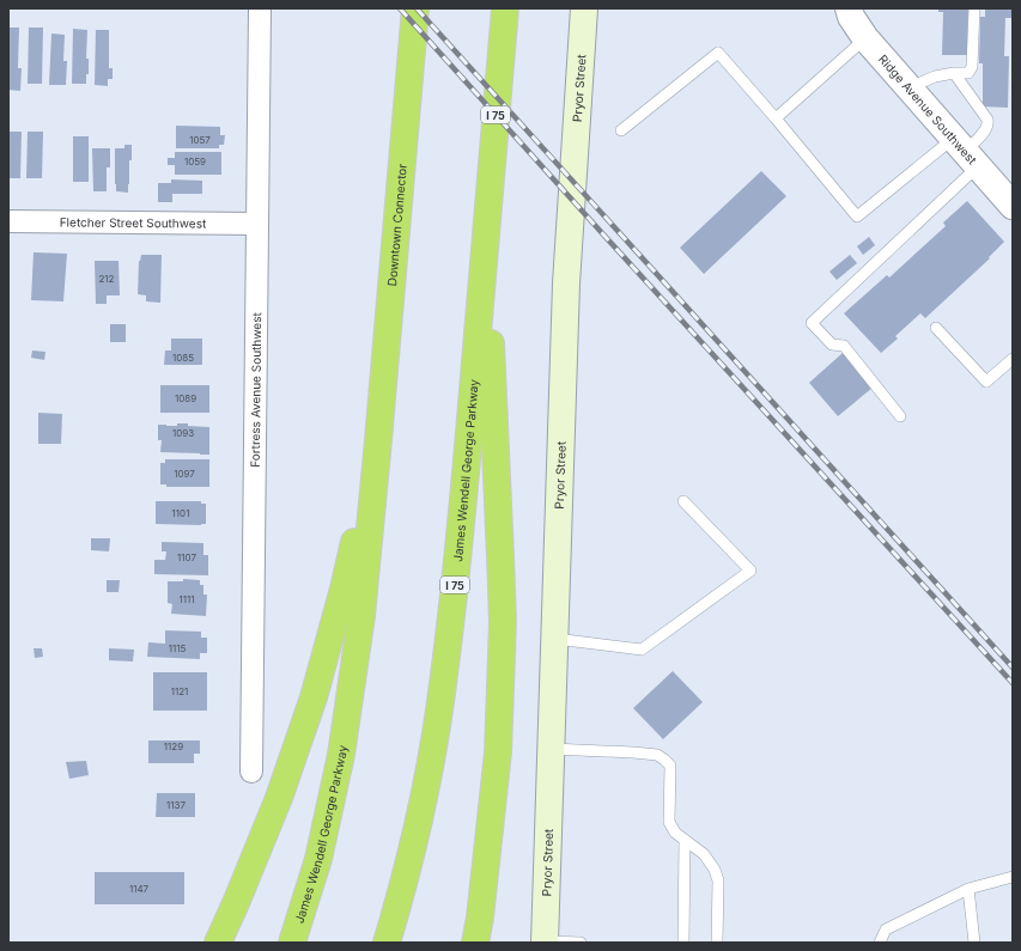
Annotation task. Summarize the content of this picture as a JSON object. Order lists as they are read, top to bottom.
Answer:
{
  "streets": {
    "highway": ["I 75", "Downtown Connector", "James Wendell George Parkway"],
    "main road": ["Pryor Street"],
    "street": ["Ridge Avenue Southwest", "Fletcher Street Southwest", "Fortress Avenue Southwest"]
  },
  "crossings": [
    ["I 75", "James Wendell George Parkway"],
    ["Fletcher Street Southwest", "Fortress Avenue Southwest"],
    ["Downtown Connector", "James Wendell George Parkway"]
  ],
  "house_numbers": [
    "1057",
    "1059",
    "212",
    "1085",
    "1089",
    "1093",
    "1097",
    "1101",
    "1107",
    "1111",
    "1115",
    "1121",
    "1129",
    "1137",
    "1147"
  ]
}
